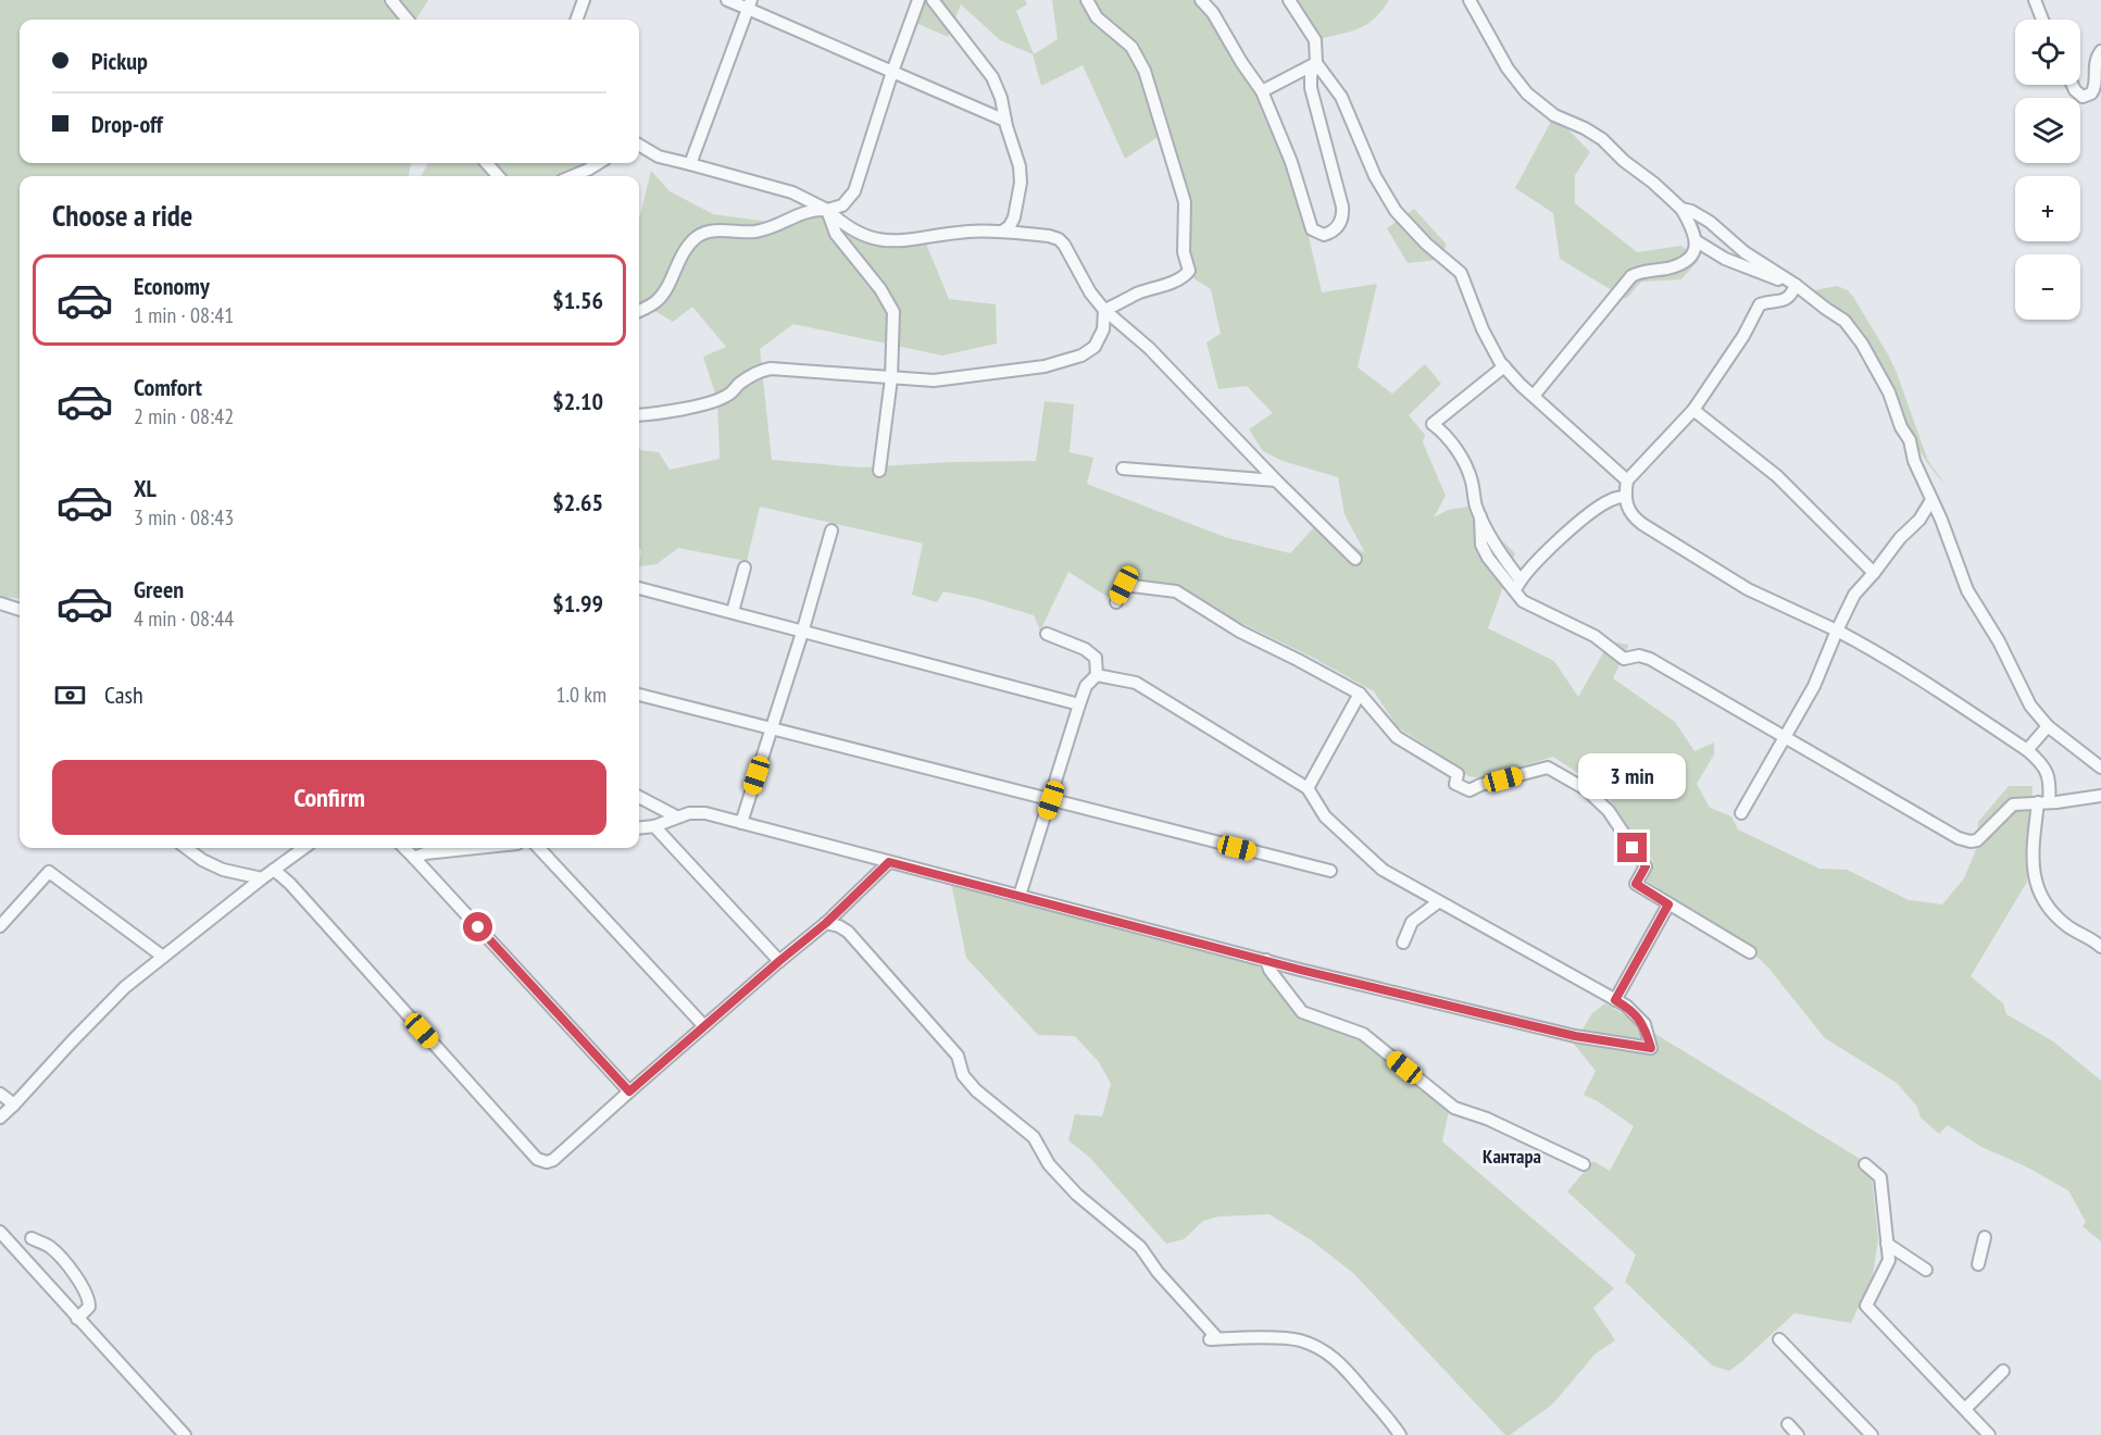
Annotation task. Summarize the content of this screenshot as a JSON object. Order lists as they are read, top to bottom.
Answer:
{
  "districts": ["Кантара"],
  "page": {
    "map_buttons": ["+", "−"],
    "banner": ["Pickup", "Drop-off"],
    "heading": "Choose a ride",
    "list": [
      {
        "name": "Economy",
        "note": "1 min · 08:41",
        "value": "$1.56"
      },
      {
        "name": "Comfort",
        "note": "2 min · 08:42",
        "value": "$2.10"
      },
      {
        "name": "XL",
        "note": "3 min · 08:43",
        "value": "$2.65"
      },
      {
        "name": "Green",
        "note": "4 min · 08:44",
        "value": "$1.99"
      }
    ],
    "pay": ["Cash", "1.0 km"],
    "buttons": "Confirm",
    "bubble": "3 min"
  }
}
